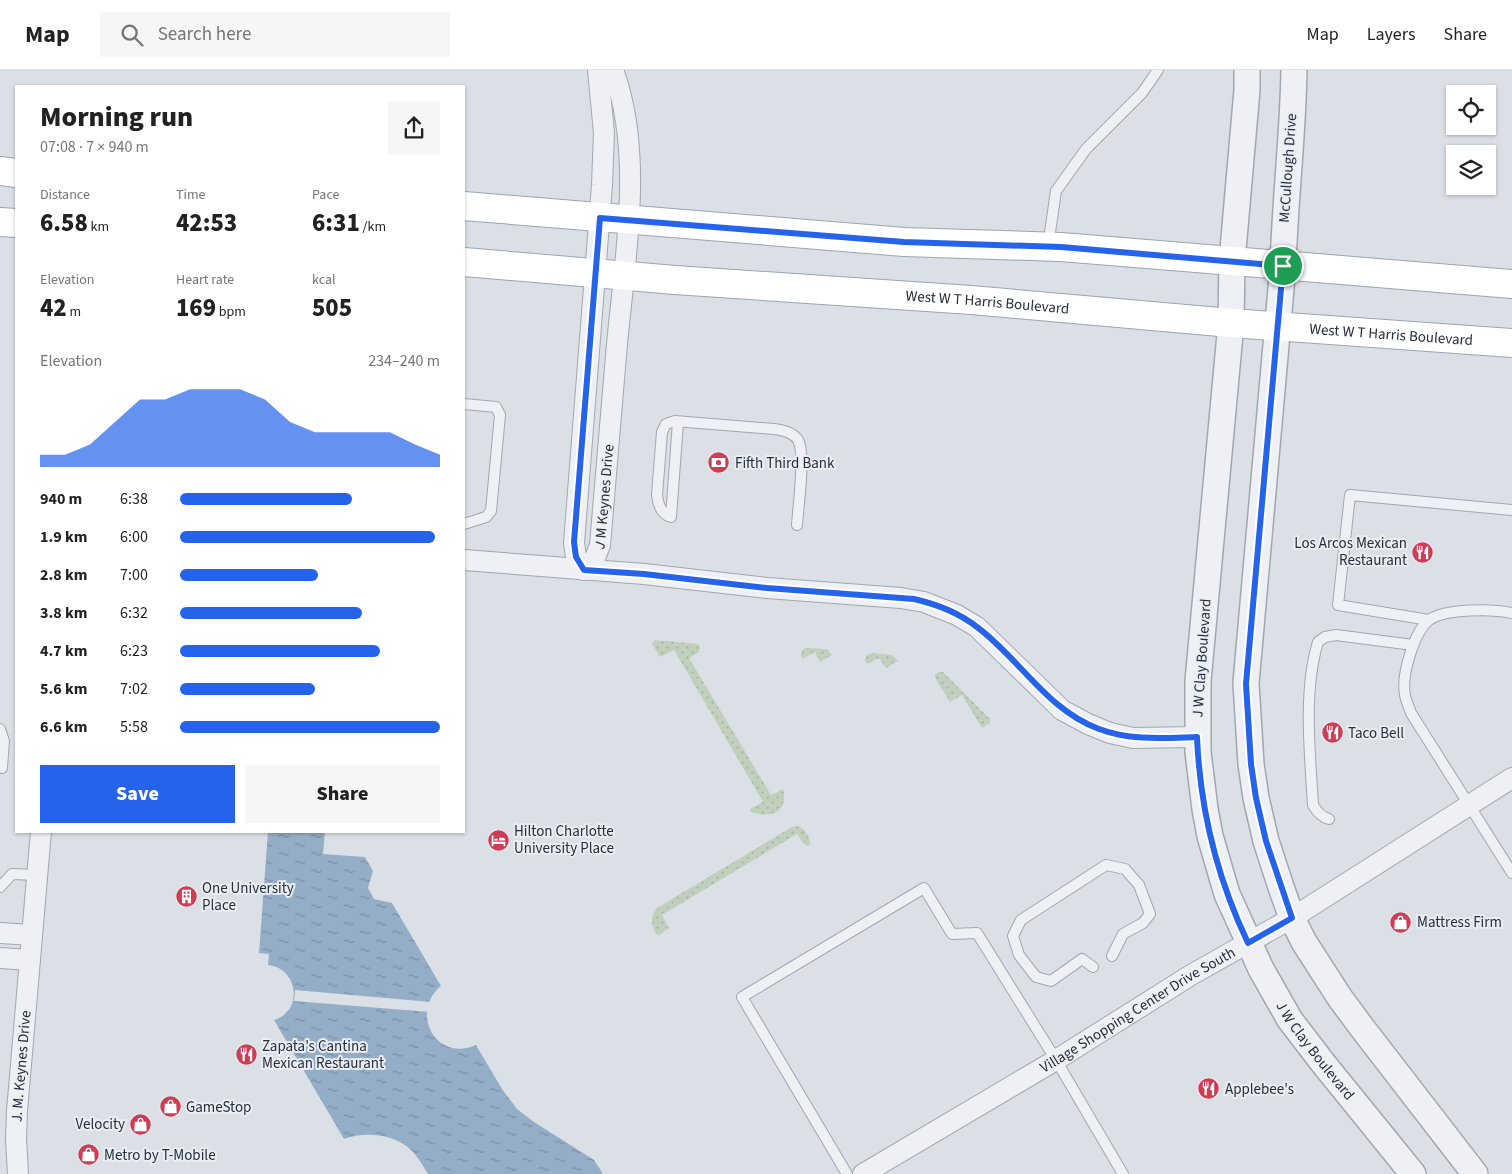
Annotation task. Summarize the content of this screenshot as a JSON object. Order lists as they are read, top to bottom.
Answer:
{
  "streets": {
    "main road": ["West W T Harris Boulevard"],
    "street": [
      "McCullough Drive",
      "J M Keynes Drive",
      "J W Clay Boulevard",
      "Village Shopping Center Drive South",
      "J. M. Keynes Drive"
    ]
  },
  "crossings": [
    ["McCullough Drive", "West W T Harris Boulevard"],
    ["West W T Harris Boulevard", "J M Keynes Drive"],
    ["West W T Harris Boulevard", "J W Clay Boulevard"],
    ["J W Clay Boulevard", "Village Shopping Center Drive South"]
  ],
  "places": {
    "bank": ["Fifth Third Bank"],
    "restaurant": [
      "Los Arcos Mexican Restaurant",
      "Taco Bell",
      "Zapata's Cantina Mexican Restaurant",
      "Applebee's"
    ],
    "hotel": ["Hilton Charlotte University Place"],
    "building": ["One University Place"],
    "shop": [
      "Mattress Firm",
      "GameStop",
      "Velocity",
      "Metro by T-Mobile"
    ]
  },
  "page": {
    "header": "Map",
    "search": "Search here",
    "nav": ["Map", "Layers", "Share"],
    "heading": ["Morning run", "07:08 · 7 × 940 m"],
    "stats": [
      ["Distance", "6.58 km"],
      ["Time", "42:53"],
      ["Pace", "6:31 /km"],
      ["Elevation", "42 m"],
      ["Heart rate", "169 bpm"],
      ["kcal", "505"]
    ],
    "chart": ["Elevation", "234–240 m"],
    "list": [
      {
        "name": "940 m",
        "note": "6:38"
      },
      {
        "name": "1.9 km",
        "note": "6:00"
      },
      {
        "name": "2.8 km",
        "note": "7:00"
      },
      {
        "name": "3.8 km",
        "note": "6:32"
      },
      {
        "name": "4.7 km",
        "note": "6:23"
      },
      {
        "name": "5.6 km",
        "note": "7:02"
      },
      {
        "name": "6.6 km",
        "note": "5:58"
      }
    ],
    "buttons": ["Save", "Share"]
  }
}
